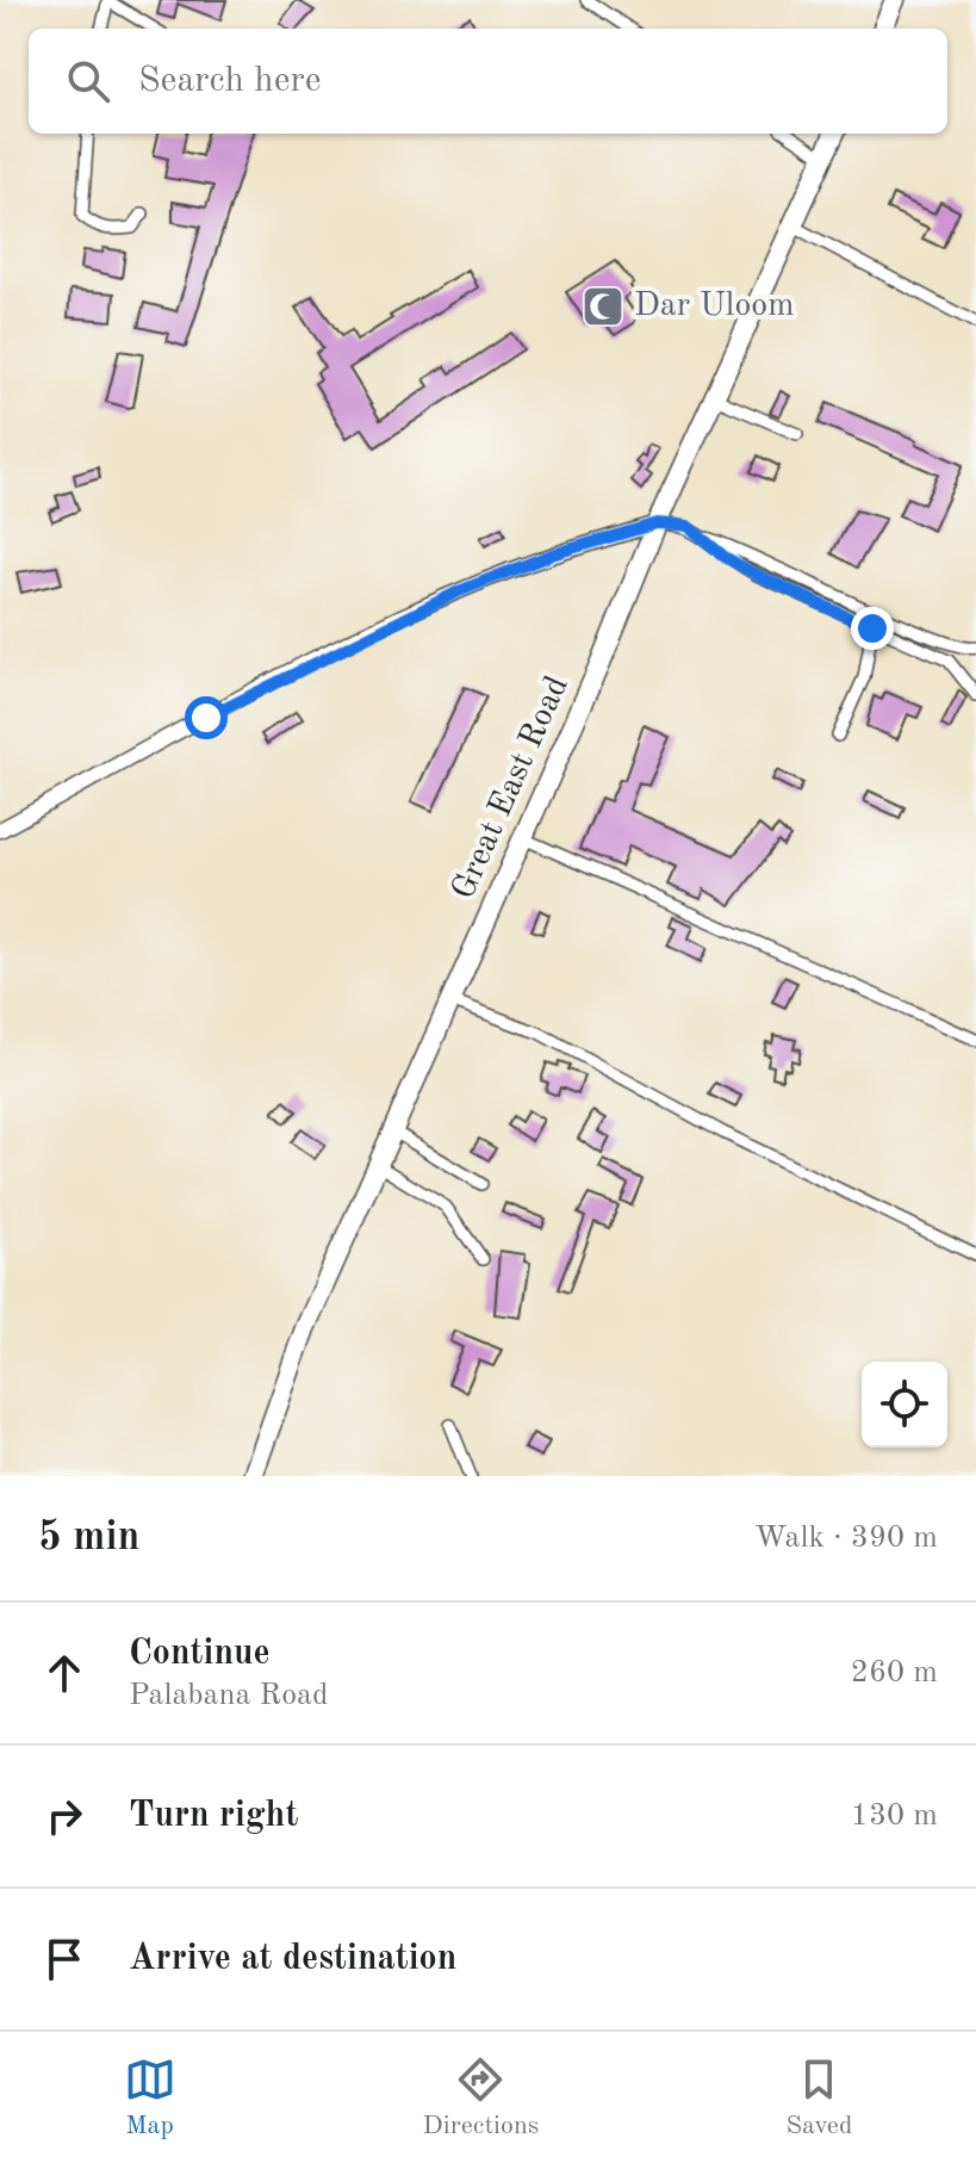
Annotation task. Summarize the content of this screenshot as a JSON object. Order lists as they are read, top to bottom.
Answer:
{
  "streets": {
    "highway": ["Great East Road"]
  },
  "places": {
    "mosque": ["Dar Uloom"]
  },
  "page": {
    "search": "Search here",
    "heading": ["5 min", "Walk · 390 m"],
    "list": [
      ["Continue", "Palabana Road", "260 m"],
      ["Turn right", "130 m"],
      "Arrive at destination"
    ],
    "nav": ["Map", "Directions", "Saved"]
  }
}
